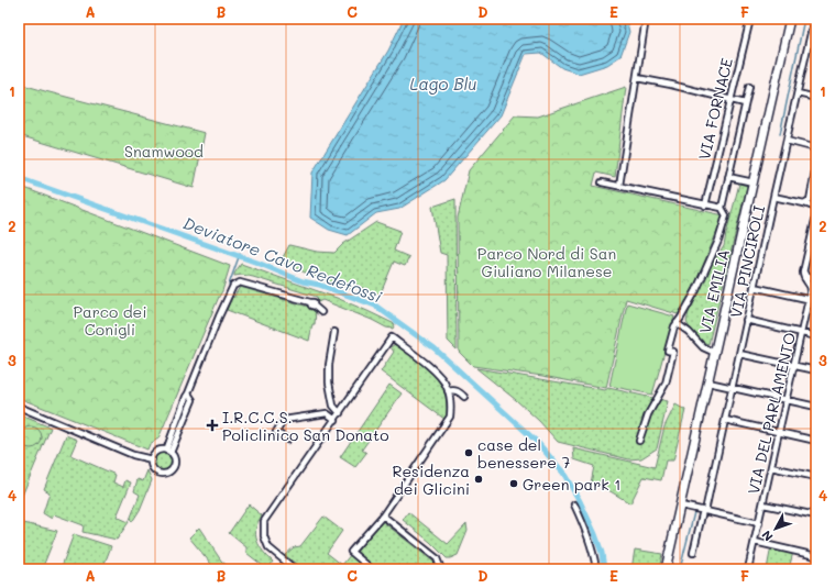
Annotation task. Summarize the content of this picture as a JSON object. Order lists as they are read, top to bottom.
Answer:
{
  "streets": {
    "main road": ["VIA EMILIA"],
    "street": ["VIA FORNACE", "VIA PINCIROLI", "VIA DEL PARLAMENTO"]
  },
  "water": ["Lago Blu", "Deviatore Cavo Redefossi"],
  "parks": ["Snamwood", "Parco Nord di San Giuliano Milanese", "Parco dei Conigli"],
  "places": {
    "health": ["I.R.C.C.S. Policlinico San Donato"],
    "other": ["case del benessere 7", "Residenza dei Glicini", "Green park 1"]
  },
  "north": "bottom left",
  "grid": {
    "columns": [
      "A",
      "B",
      "C",
      "D",
      "E",
      "F"
    ],
    "rows": [
      "1",
      "2",
      "3",
      "4"
    ]
  }
}
